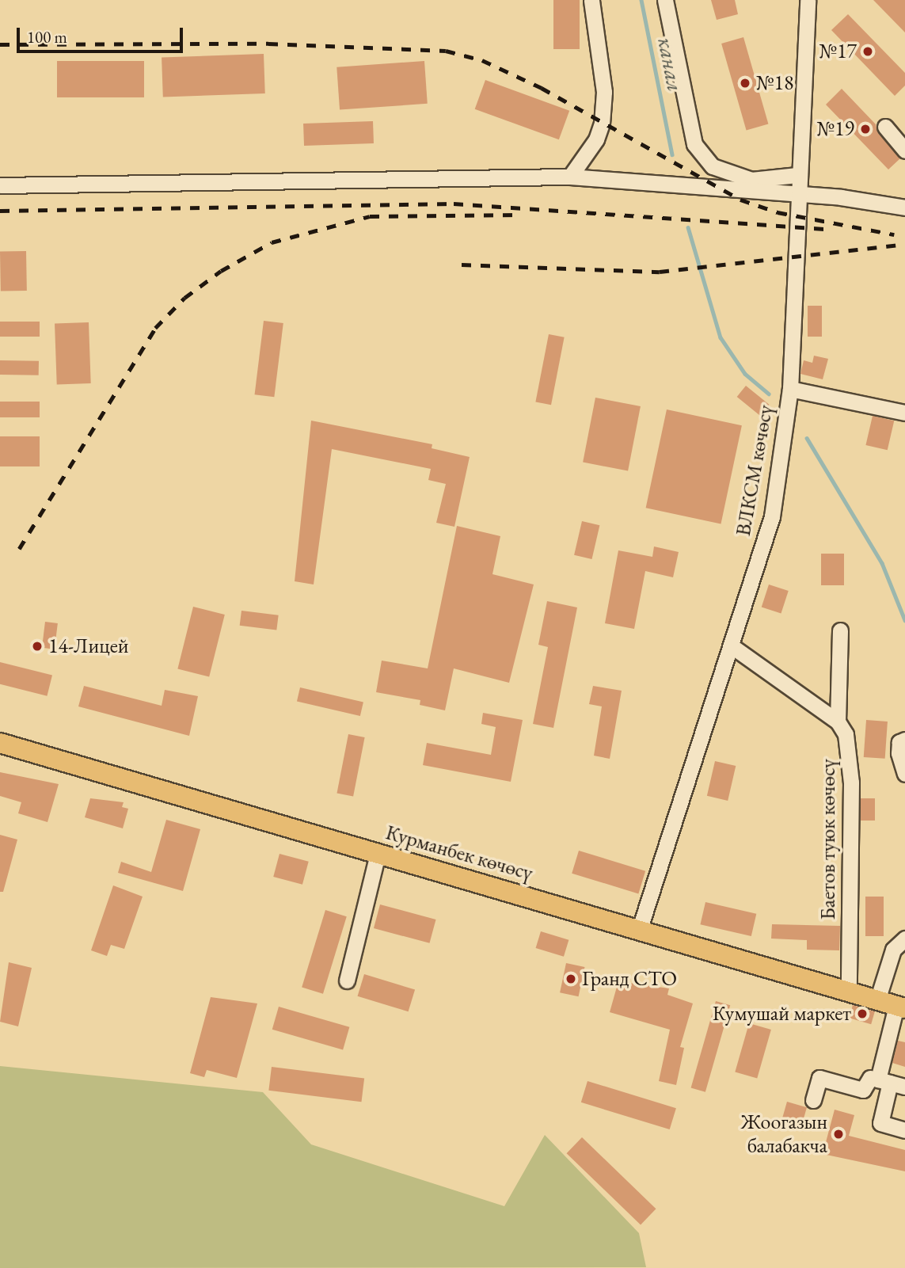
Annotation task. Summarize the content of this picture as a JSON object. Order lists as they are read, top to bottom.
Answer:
{
  "streets": {
    "main road": ["Курманбек көчөсү"],
    "street": ["ВЛКСМ көчөсү", "Баетов туюк көчөсү"]
  },
  "crossings": [
    ["ВЛКСМ көчөсү", "Курманбек көчөсү"],
    ["Баетов туюк көчөсү", "Курманбек көчөсү"]
  ],
  "water": ["канал"],
  "places": [
    "№17",
    "№18",
    "№19",
    "14-Лицей",
    "Гранд СТО",
    "Кумушай маркет",
    "Жоогазын балабакча"
  ],
  "scale_bar": "100 m"
}
